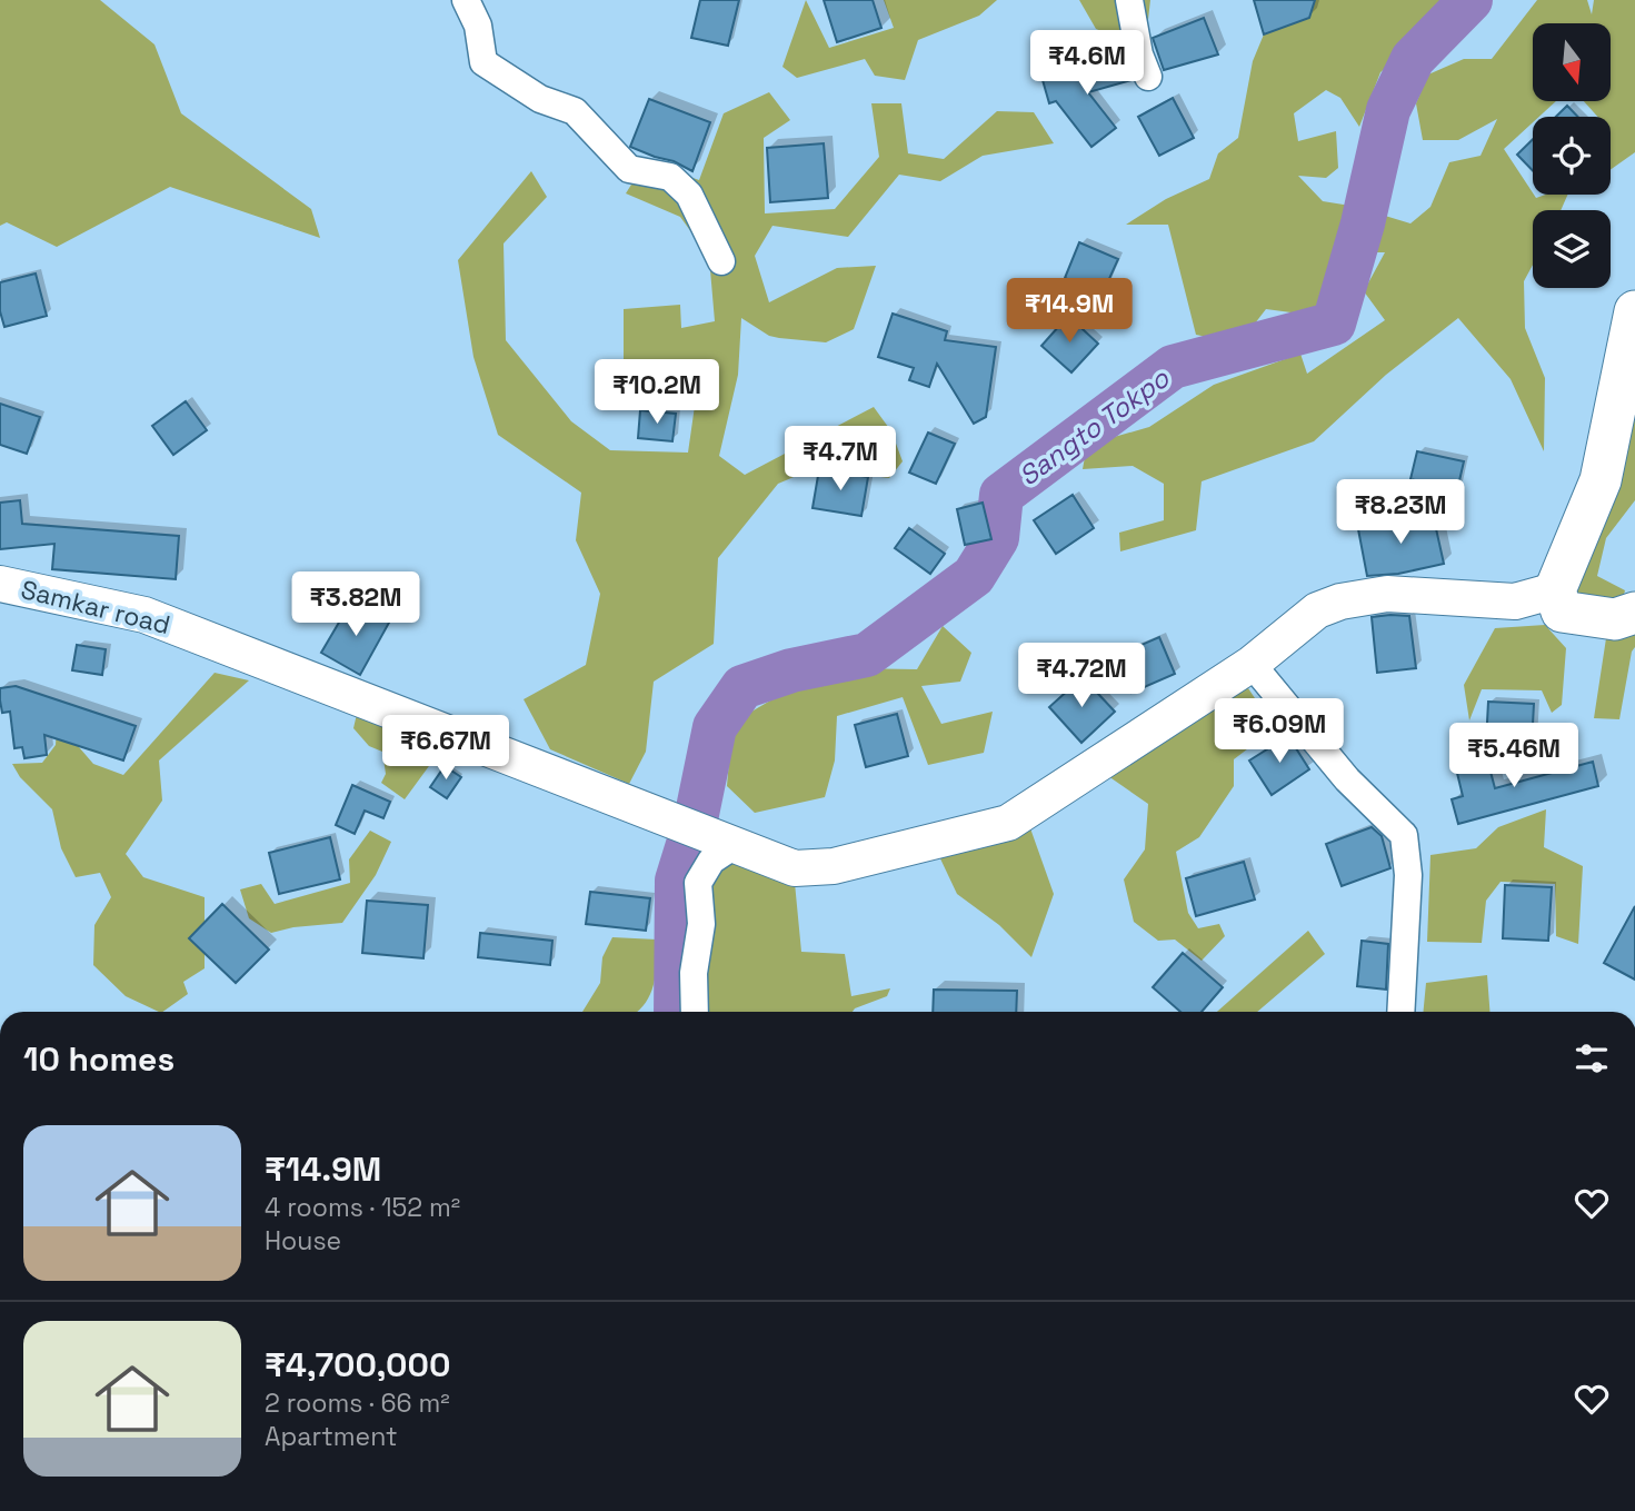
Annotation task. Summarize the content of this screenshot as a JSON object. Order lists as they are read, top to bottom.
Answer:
{
  "streets": {
    "street": ["Samkar road"]
  },
  "water": ["Sangto Tokpo"],
  "north": "bottom",
  "page": {
    "price": [
      "₹4.6M",
      "₹14.9M",
      "₹10.2M",
      "₹4.7M",
      "₹8.23M",
      "₹3.82M",
      "₹4.72M",
      "₹6.09M",
      "₹6.67M",
      "₹5.46M"
    ],
    "heading": "10 homes",
    "list": [
      {
        "name": "₹14.9M",
        "note": "4 rooms · 152 m² · House"
      },
      {
        "name": "₹4,700,000",
        "note": "2 rooms · 66 m² · Apartment"
      }
    ]
  }
}
